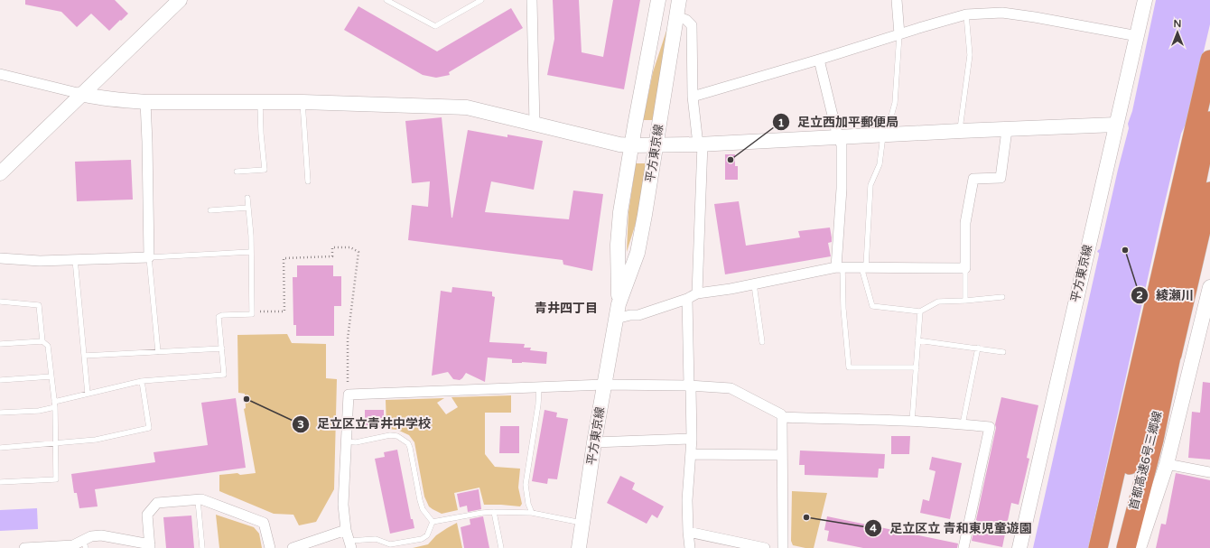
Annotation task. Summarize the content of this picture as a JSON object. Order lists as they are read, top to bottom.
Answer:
{
  "streets": {
    "highway": ["首都高速6号三郷線"],
    "street": ["平方東京線"]
  },
  "districts": ["青井四丁目"],
  "places": [
    "足立西加平郵便局",
    "綾瀬川",
    "足立区立青井中学校",
    "足立区立 青和東児童遊園"
  ],
  "north": "top"
}
